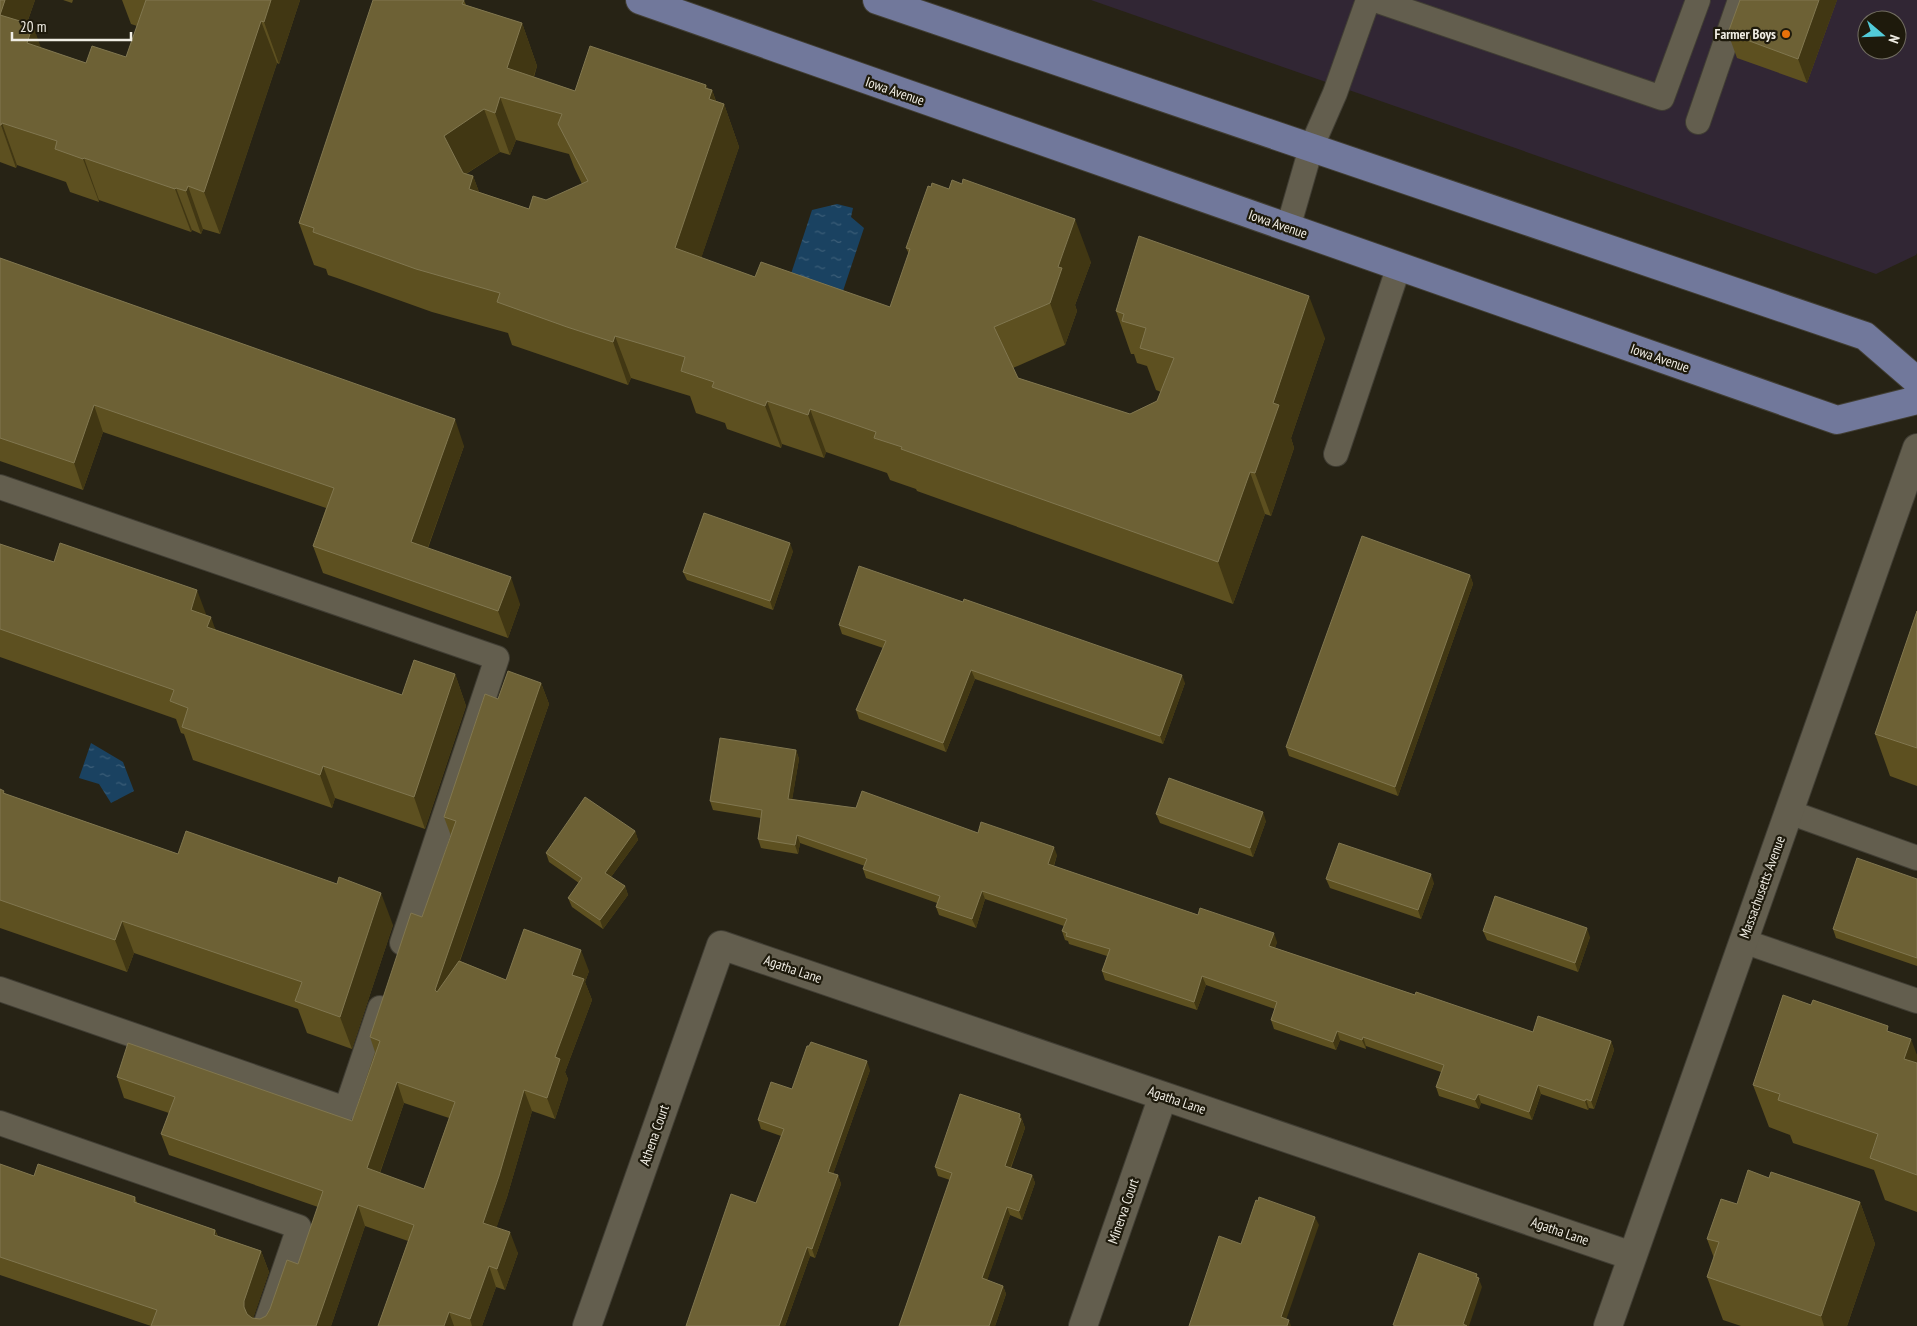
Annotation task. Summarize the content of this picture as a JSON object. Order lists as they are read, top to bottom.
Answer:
{
  "streets": {
    "main road": ["Iowa Avenue"],
    "street": [
      "Massachusetts Avenue",
      "Agatha Lane",
      "Athena Court",
      "Minerva Court"
    ]
  },
  "crossings": [
    ["Massachusetts Avenue", "Agatha Lane"],
    ["Agatha Lane", "Athena Court"],
    ["Agatha Lane", "Minerva Court"]
  ],
  "places": ["Farmer Boys"],
  "scale_bar": "20 m",
  "north": "right"
}
